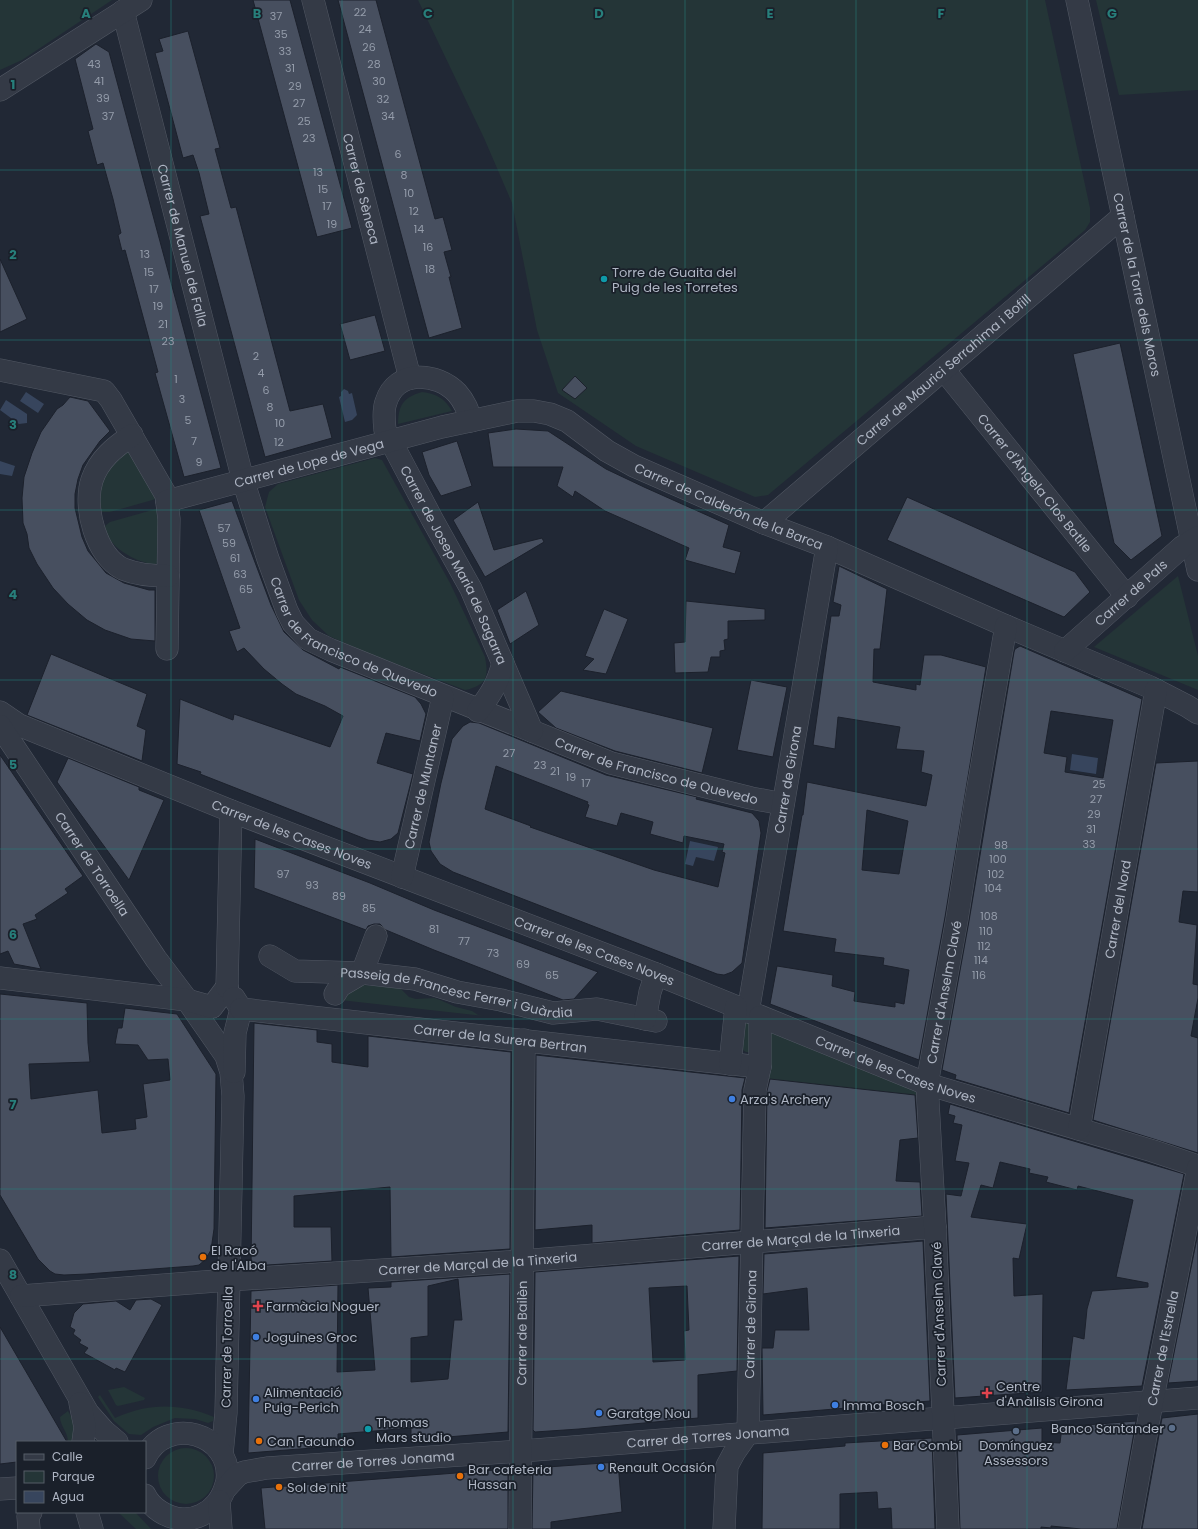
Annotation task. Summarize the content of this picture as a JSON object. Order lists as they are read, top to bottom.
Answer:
{
  "streets": {
    "street": [
      "Carrer de Sèneca",
      "Carrer de Manuel de Falla",
      "Carrer de la Torre dels Moros",
      "Carrer de Maurici Serrahima i Bofill",
      "Carrer de Lope de Vega",
      "Carrer d'Àngela Clos Batlle",
      "Carrer de Calderón de la Barca",
      "Carrer de Josep Maria de Sagarra",
      "Carrer de Pals",
      "Carrer de Francisco de Quevedo",
      "Carrer de Girona",
      "Carrer de Muntaner",
      "Carrer de les Cases Noves",
      "Carrer de Torroella",
      "Carrer del Nord",
      "Passeig de Francesc Ferrer i Guàrdia",
      "Carrer d'Anselm Clavé",
      "Carrer de la Surera Bertran",
      "Carrer de Marçal de la Tinxeria",
      "Carrer de Bailèn",
      "Carrer de l'Estrella",
      "Carrer de Torres Jonama"
    ]
  },
  "crossings": [
    ["Carrer de Sèneca", "Carrer de Lope de Vega"],
    ["Carrer de Manuel de Falla", "Carrer de Lope de Vega"],
    ["Carrer de Manuel de Falla", "Carrer de Francisco de Quevedo"],
    ["Carrer de la Torre dels Moros", "Carrer de Maurici Serrahima i Bofill"],
    ["Carrer de la Torre dels Moros", "Carrer de Pals"],
    ["Carrer de Maurici Serrahima i Bofill", "Carrer d'Àngela Clos Batlle"],
    ["Carrer de Maurici Serrahima i Bofill", "Carrer de Calderón de la Barca"],
    ["Carrer de Lope de Vega", "Carrer de Calderón de la Barca"],
    ["Carrer de Lope de Vega", "Carrer de Josep Maria de Sagarra"],
    ["Carrer de Lope de Vega", "Carrer de Francisco de Quevedo"],
    ["Carrer d'Àngela Clos Batlle", "Carrer de Pals"],
    ["Carrer de Calderón de la Barca", "Carrer de Josep Maria de Sagarra"],
    ["Carrer de Calderón de la Barca", "Carrer de Pals"],
    ["Carrer de Calderón de la Barca", "Carrer de Girona"],
    ["Carrer de Calderón de la Barca", "Carrer del Nord"],
    ["Carrer de Calderón de la Barca", "Carrer d'Anselm Clavé"],
    ["Carrer de Josep Maria de Sagarra", "Carrer de Francisco de Quevedo"],
    ["Carrer de Francisco de Quevedo", "Carrer de Girona"],
    ["Carrer de Francisco de Quevedo", "Carrer de Muntaner"],
    ["Carrer de Girona", "Carrer de les Cases Noves"],
    ["Carrer de Girona", "Carrer de la Surera Bertran"],
    ["Carrer de Girona", "Carrer de Marçal de la Tinxeria"],
    ["Carrer de Girona", "Carrer de Torres Jonama"],
    ["Carrer de Muntaner", "Carrer de les Cases Noves"],
    ["Carrer de les Cases Noves", "Carrer del Nord"],
    ["Carrer de les Cases Noves", "Passeig de Francesc Ferrer i Guàrdia"],
    ["Carrer de les Cases Noves", "Carrer d'Anselm Clavé"],
    ["Carrer de les Cases Noves", "Carrer de l'Estrella"],
    ["Carrer de Torroella", "Carrer de la Surera Bertran"],
    ["Carrer de Torroella", "Carrer de Marçal de la Tinxeria"],
    ["Carrer de Torroella", "Carrer de Torres Jonama"],
    ["Carrer d'Anselm Clavé", "Carrer de Marçal de la Tinxeria"],
    ["Carrer d'Anselm Clavé", "Carrer de Torres Jonama"],
    ["Carrer de la Surera Bertran", "Carrer de Bailèn"],
    ["Carrer de Marçal de la Tinxeria", "Carrer de Bailèn"],
    ["Carrer de Bailèn", "Carrer de Torres Jonama"],
    ["Carrer de l'Estrella", "Carrer de Torres Jonama"]
  ],
  "places": {
    "other": [
      "Torre de Guaita del Puig de les Torretes",
      "Arza's Archery",
      "El Racó de l'Alba",
      "Joguines Groc",
      "Alimentació Puig-Perich",
      "Imma Bosch",
      "Garatge Nou",
      "Banco Santander",
      "Thomas Mars studio",
      "Domínguez Assessors",
      "Can Facundo",
      "Bar Combi",
      "Renault Ocasión",
      "Bar cafeteria Hassan",
      "Sol de nit"
    ],
    "health": ["Farmàcia Noguer", "Centre d'Anàlisis Girona"]
  },
  "house_numbers": [
    "22",
    "37",
    "24",
    "35",
    "26",
    "33",
    "43",
    "28",
    "31",
    "41",
    "30",
    "29",
    "39",
    "32",
    "27",
    "37",
    "34",
    "25",
    "23",
    "6",
    "13",
    "8",
    "15",
    "10",
    "17",
    "12",
    "19",
    "14",
    "16",
    "13",
    "18",
    "15",
    "17",
    "19",
    "21",
    "23",
    "2",
    "4",
    "1",
    "6",
    "3",
    "8",
    "5",
    "10",
    "7",
    "12",
    "9",
    "57",
    "59",
    "61",
    "63",
    "65",
    "27",
    "23",
    "21",
    "19",
    "17",
    "25",
    "27",
    "29",
    "31",
    "33",
    "98",
    "100",
    "97",
    "102",
    "93",
    "104",
    "89",
    "85",
    "108",
    "81",
    "110",
    "77",
    "112",
    "73",
    "114",
    "69",
    "65",
    "116"
  ],
  "legend": ["Calle", "Parque", "Agua"],
  "grid": {
    "columns": [
      "A",
      "B",
      "C",
      "D",
      "E",
      "F",
      "G"
    ],
    "rows": [
      "1",
      "2",
      "3",
      "4",
      "5",
      "6",
      "7",
      "8"
    ]
  }
}
